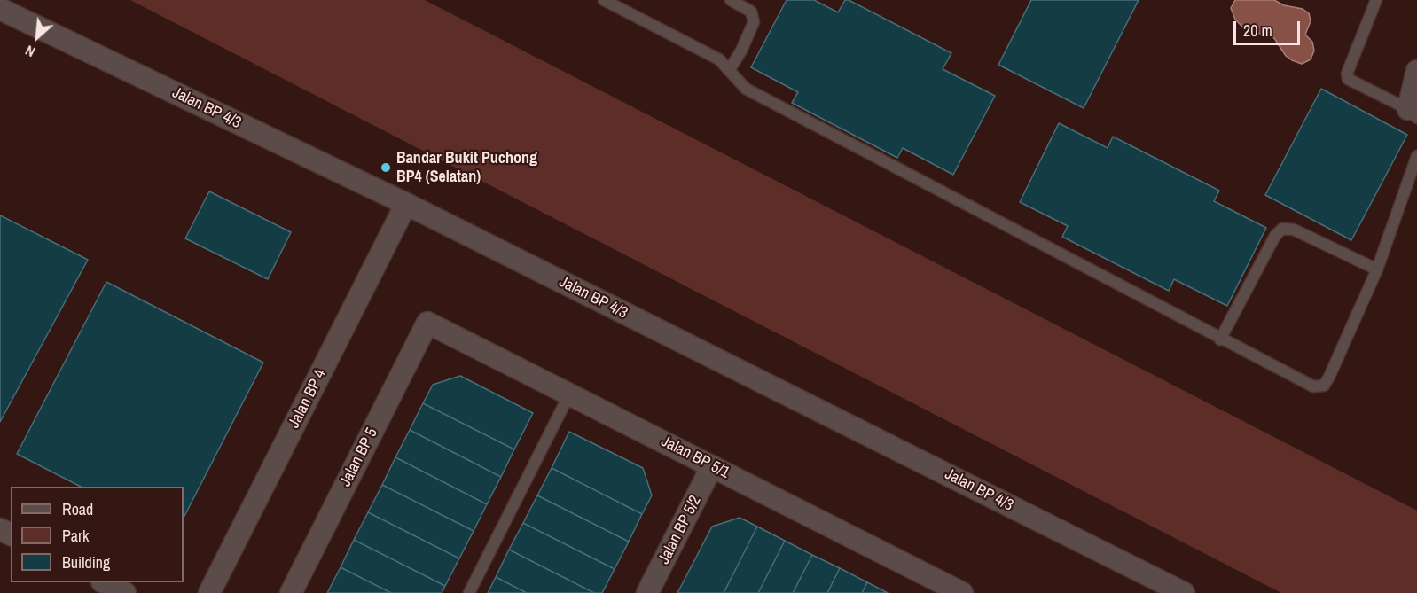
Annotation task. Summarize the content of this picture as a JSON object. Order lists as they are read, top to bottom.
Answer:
{
  "streets": {
    "street": [
      "Jalan BP 4/3",
      "Jalan BP 4",
      "Jalan BP 5",
      "Jalan BP 5/1",
      "Jalan BP 5/2"
    ]
  },
  "crossings": [
    ["Jalan BP 4/3", "Jalan BP 4"],
    ["Jalan BP 5", "Jalan BP 5/1"],
    ["Jalan BP 5/1", "Jalan BP 5/2"]
  ],
  "places": ["Bandar Bukit Puchong BP4 (Selatan)"],
  "legend": ["Road", "Park", "Building"],
  "scale_bar": "20 m",
  "north": "bottom left"
}
